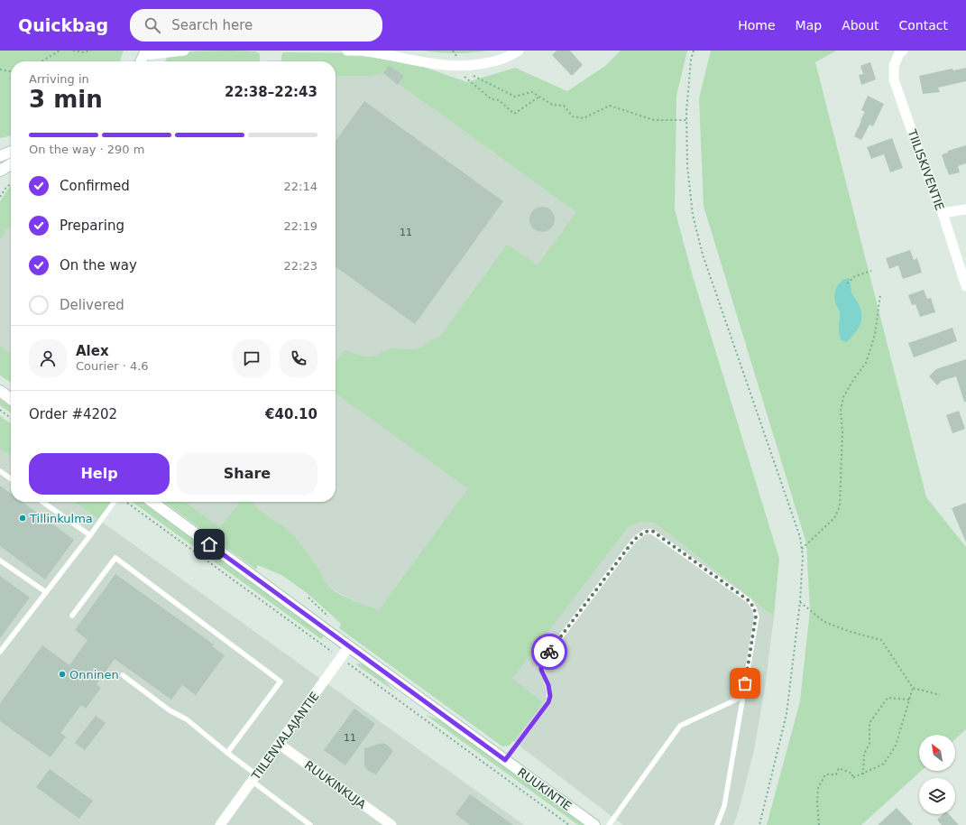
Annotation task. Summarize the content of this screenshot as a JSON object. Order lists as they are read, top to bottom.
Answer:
{
  "streets": {
    "street": [
      "TIILISKIVENTIE",
      "TIILENVALAJANTIE",
      "RUUKINKUJA",
      "RUUKINTIE"
    ]
  },
  "crossings": [
    ["TIILENVALAJANTIE", "RUUKINKUJA"],
    ["TIILENVALAJANTIE", "RUUKINTIE"]
  ],
  "places": ["Tillinkulma", "Onninen"],
  "house_numbers": ["11", "11"],
  "north": "top left",
  "page": {
    "header": "Quickbag",
    "search": "Search here",
    "nav": [
      "Home",
      "Map",
      "About",
      "Contact"
    ],
    "heading": ["3 min", "Arriving in", "22:38–22:43"],
    "panel": [
      "Alex",
      "Courier · 4.6",
      "Order #4202",
      "€40.10"
    ],
    "bar": "On the way · 290 m",
    "list": [
      ["Confirmed", "22:14"],
      ["Preparing", "22:19"],
      ["On the way", "22:23"],
      "Delivered"
    ],
    "buttons": ["Help", "Share"]
  }
}
